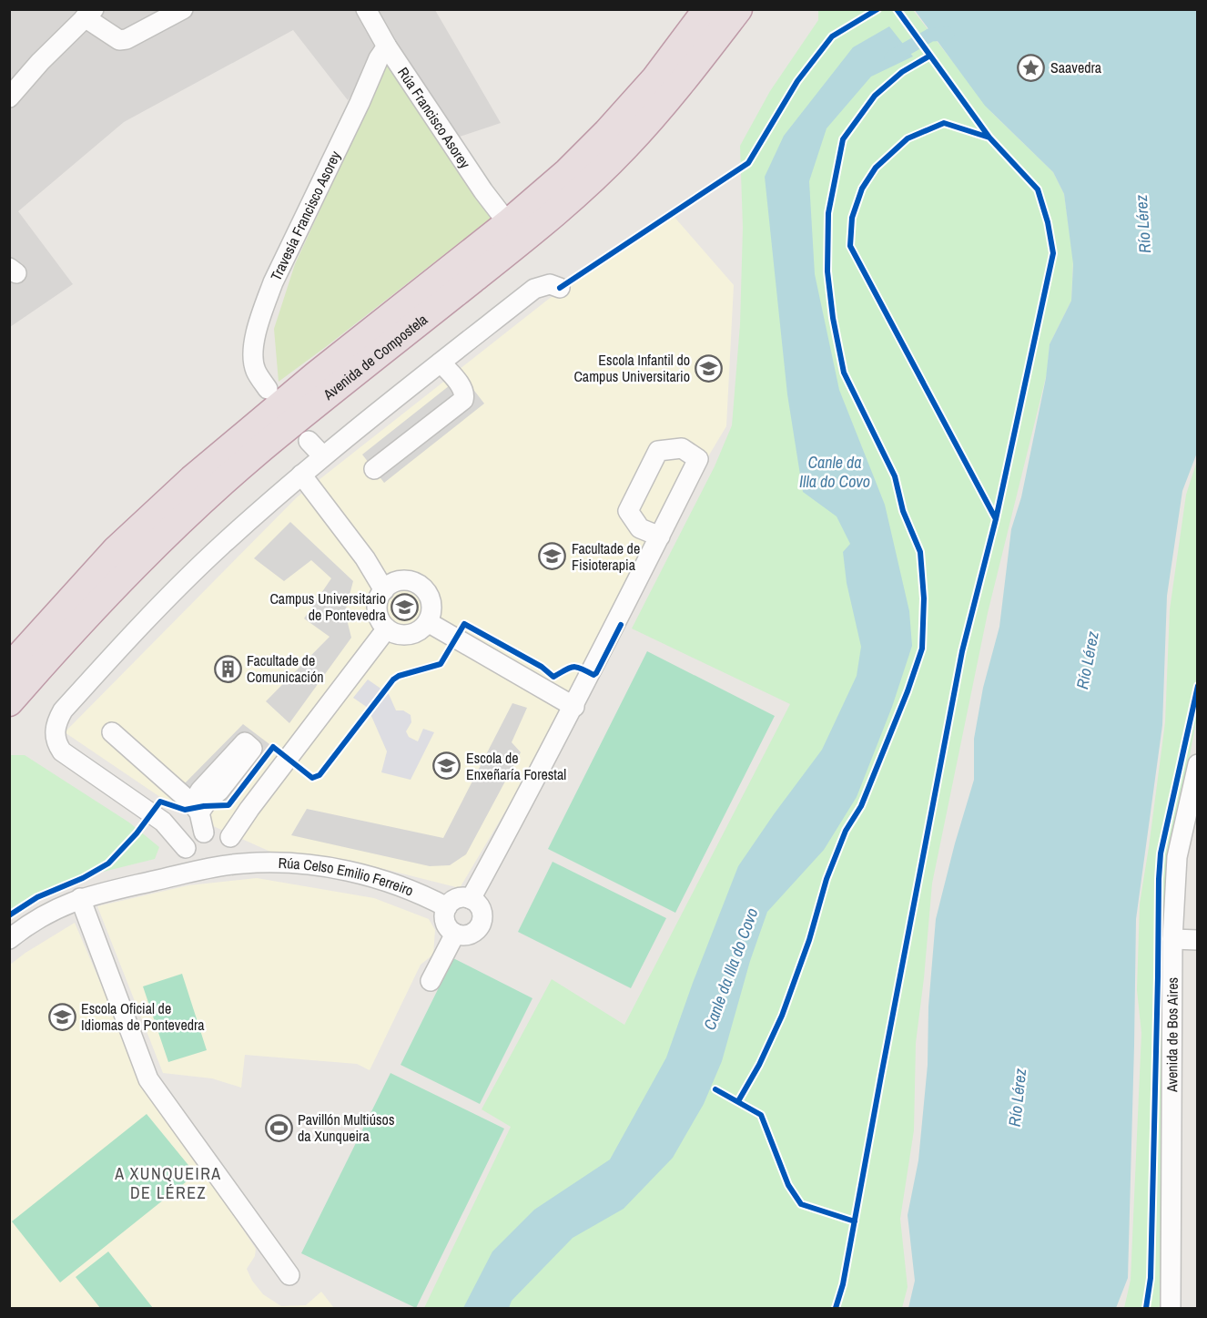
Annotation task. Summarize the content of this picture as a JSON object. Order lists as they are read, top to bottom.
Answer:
{
  "streets": {
    "highway": ["Avenida de Compostela"],
    "street": [
      "Rúa Francisco Asorey",
      "Travesía Francisco Asorey",
      "Rúa Celso Emilio Ferreiro",
      "Avenida de Bos Aires"
    ]
  },
  "crossings": [
    ["Rúa Francisco Asorey", "Travesía Francisco Asorey"],
    ["Rúa Francisco Asorey", "Avenida de Compostela"]
  ],
  "districts": ["A XUNQUEIRA DE LÉREZ"],
  "water": ["Río Lérez", "Canle da Illa do Covo"],
  "places": {
    "place": ["Saavedra"],
    "school or university": [
      "Escola Infantil do Campus Universitario",
      "Facultade de Fisioterapia",
      "Campus Universitario de Pontevedra",
      "Escola de Enxeñaría Forestal",
      "Escola Oficial de Idiomas de Pontevedra"
    ],
    "building": ["Facultade de Comunicación"],
    "sports": ["Pavillón Multiúsos da Xunqueira"]
  }
}
